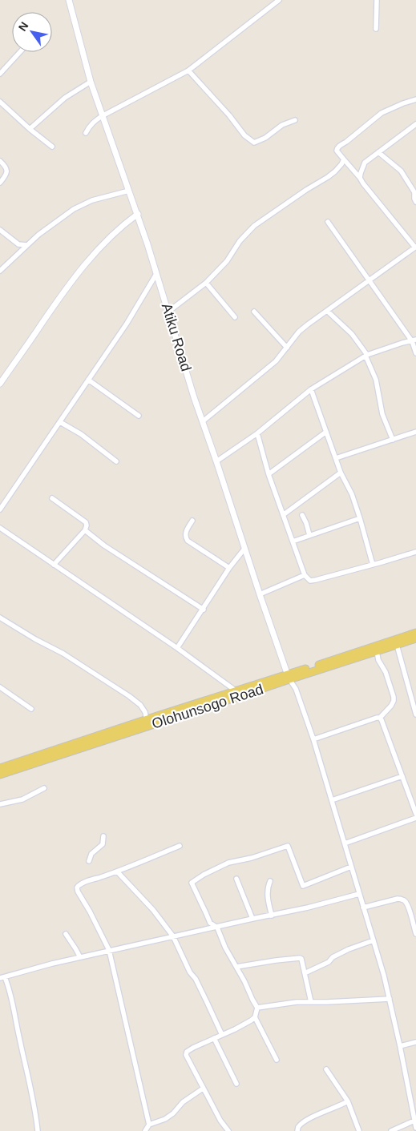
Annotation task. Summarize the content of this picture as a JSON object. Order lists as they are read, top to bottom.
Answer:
{
  "streets": {
    "main road": ["Olohunsogo Road"],
    "street": ["Atiku Road"]
  },
  "crossings": [
    ["Atiku Road", "Olohunsogo Road"]
  ],
  "north": "top left"
}
